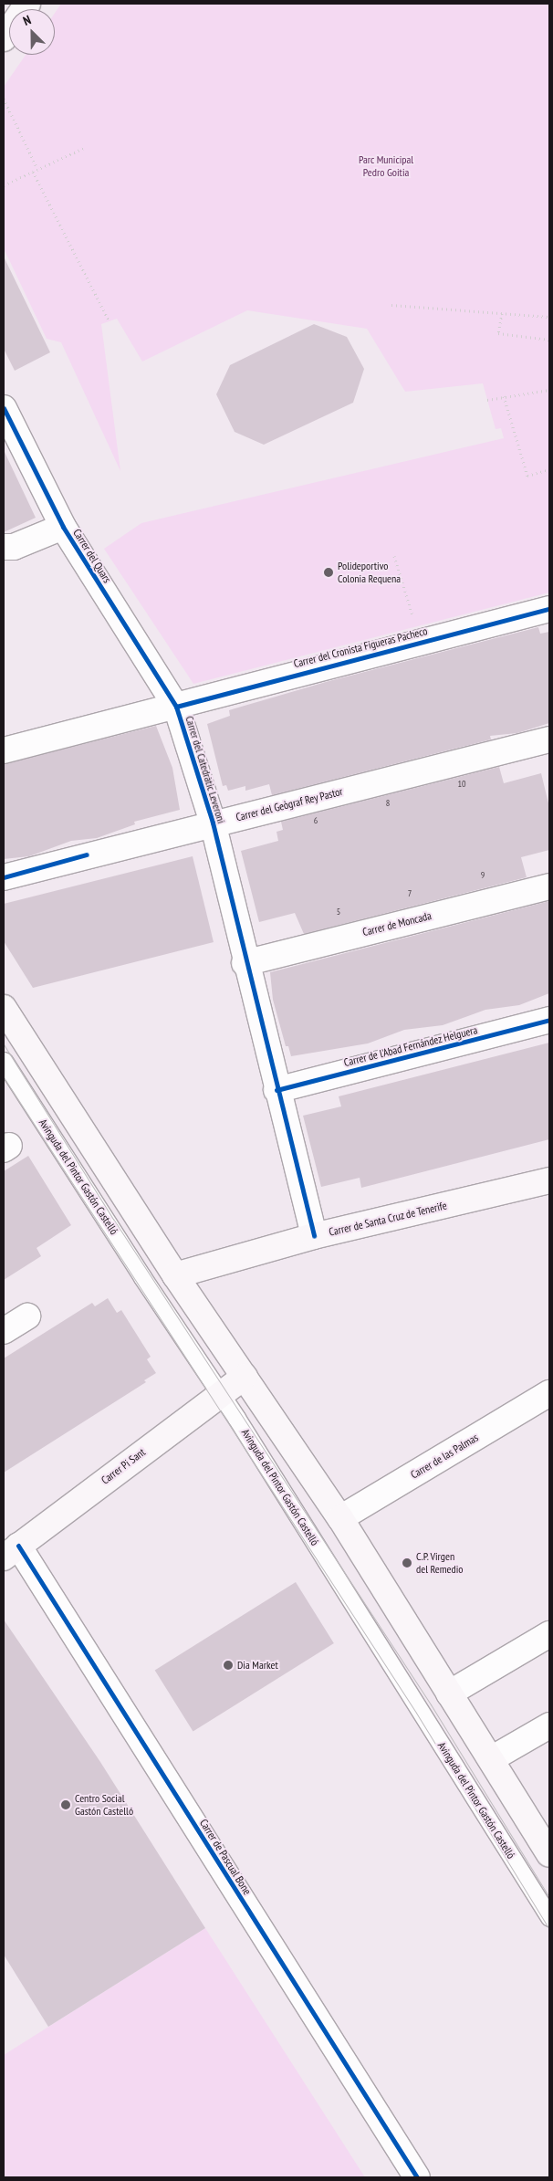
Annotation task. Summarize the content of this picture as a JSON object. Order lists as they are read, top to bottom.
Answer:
{
  "streets": {
    "main road": ["Carrer de Santa Cruz de Tenerife", "Carrer Pi Sant"],
    "street": [
      "Carrer del Quars",
      "Carrer del Cronista Figueras Pacheco",
      "Carrer del Catedràtic Leveroni",
      "Carrer del Geògraf Rey Pastor",
      "Carrer de Moncada",
      "Carrer de l'Abad Fernández Helguera",
      "Carrer de las Palmas",
      "Carrer de Pascual Bone"
    ],
    "lane": ["Avinguda del Pintor Gastón Castelló"]
  },
  "crossings": [
    ["Carrer del Quars", "Carrer del Cronista Figueras Pacheco"],
    ["Carrer del Quars", "Carrer del Catedràtic Leveroni"],
    ["Carrer del Cronista Figueras Pacheco", "Carrer del Catedràtic Leveroni"],
    ["Carrer del Catedràtic Leveroni", "Carrer del Geògraf Rey Pastor"],
    ["Carrer del Catedràtic Leveroni", "Carrer de Moncada"],
    ["Carrer del Catedràtic Leveroni", "Carrer de l'Abad Fernández Helguera"],
    ["Carrer del Catedràtic Leveroni", "Carrer de Santa Cruz de Tenerife"],
    ["Avinguda del Pintor Gastón Castelló", "Carrer Pi Sant"],
    ["Carrer Pi Sant", "Carrer de Pascual Bone"]
  ],
  "parks": ["Parc Municipal Pedro Goitia"],
  "places": [
    "Polideportivo Colonia Requena",
    "C.P. Virgen del Remedio",
    "Dia Market",
    "Centro Social Gastón Castelló"
  ],
  "house_numbers": [
    "10",
    "8",
    "6",
    "9",
    "7",
    "5"
  ],
  "north": "top left"
}
